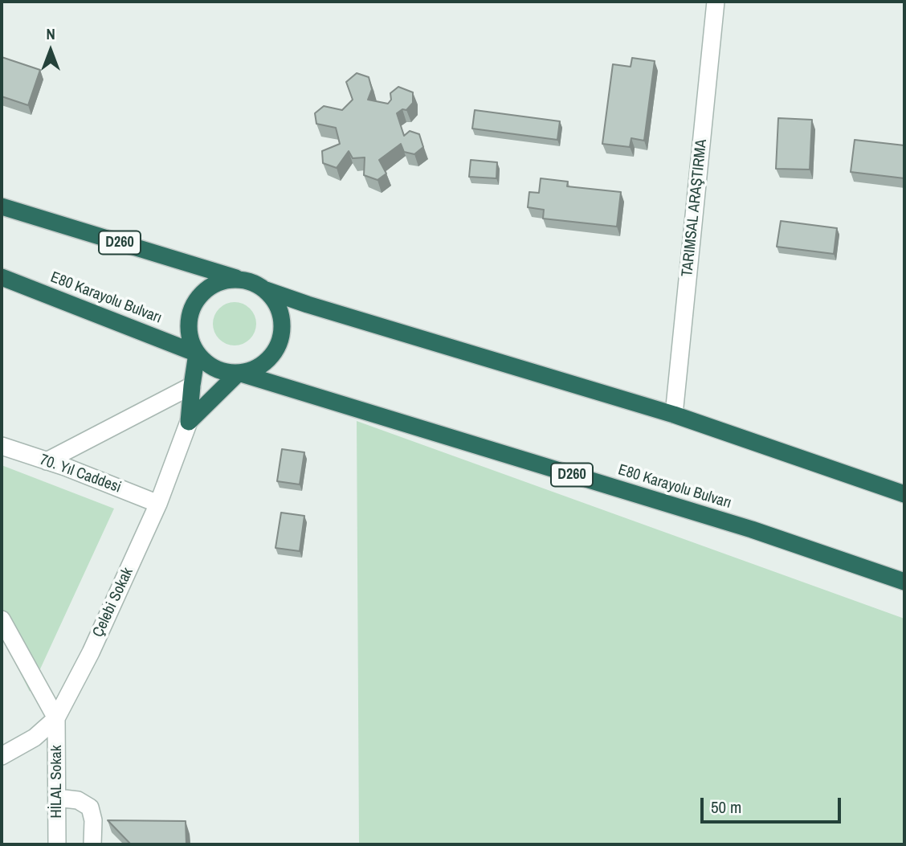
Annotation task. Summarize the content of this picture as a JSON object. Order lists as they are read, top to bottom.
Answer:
{
  "streets": {
    "highway": ["D260", "E80 Karayolu Bulvarı"],
    "street": [
      "TARIMSAL ARAŞTIRMA",
      "70. Yıl Caddesi",
      "Çelebi Sokak",
      "HİLAL Sokak"
    ]
  },
  "crossings": [
    ["D260", "E80 Karayolu Bulvarı"],
    ["70. Yıl Caddesi", "Çelebi Sokak"],
    ["Çelebi Sokak", "HİLAL Sokak"]
  ],
  "scale_bar": "50 m",
  "north": "top"
}
